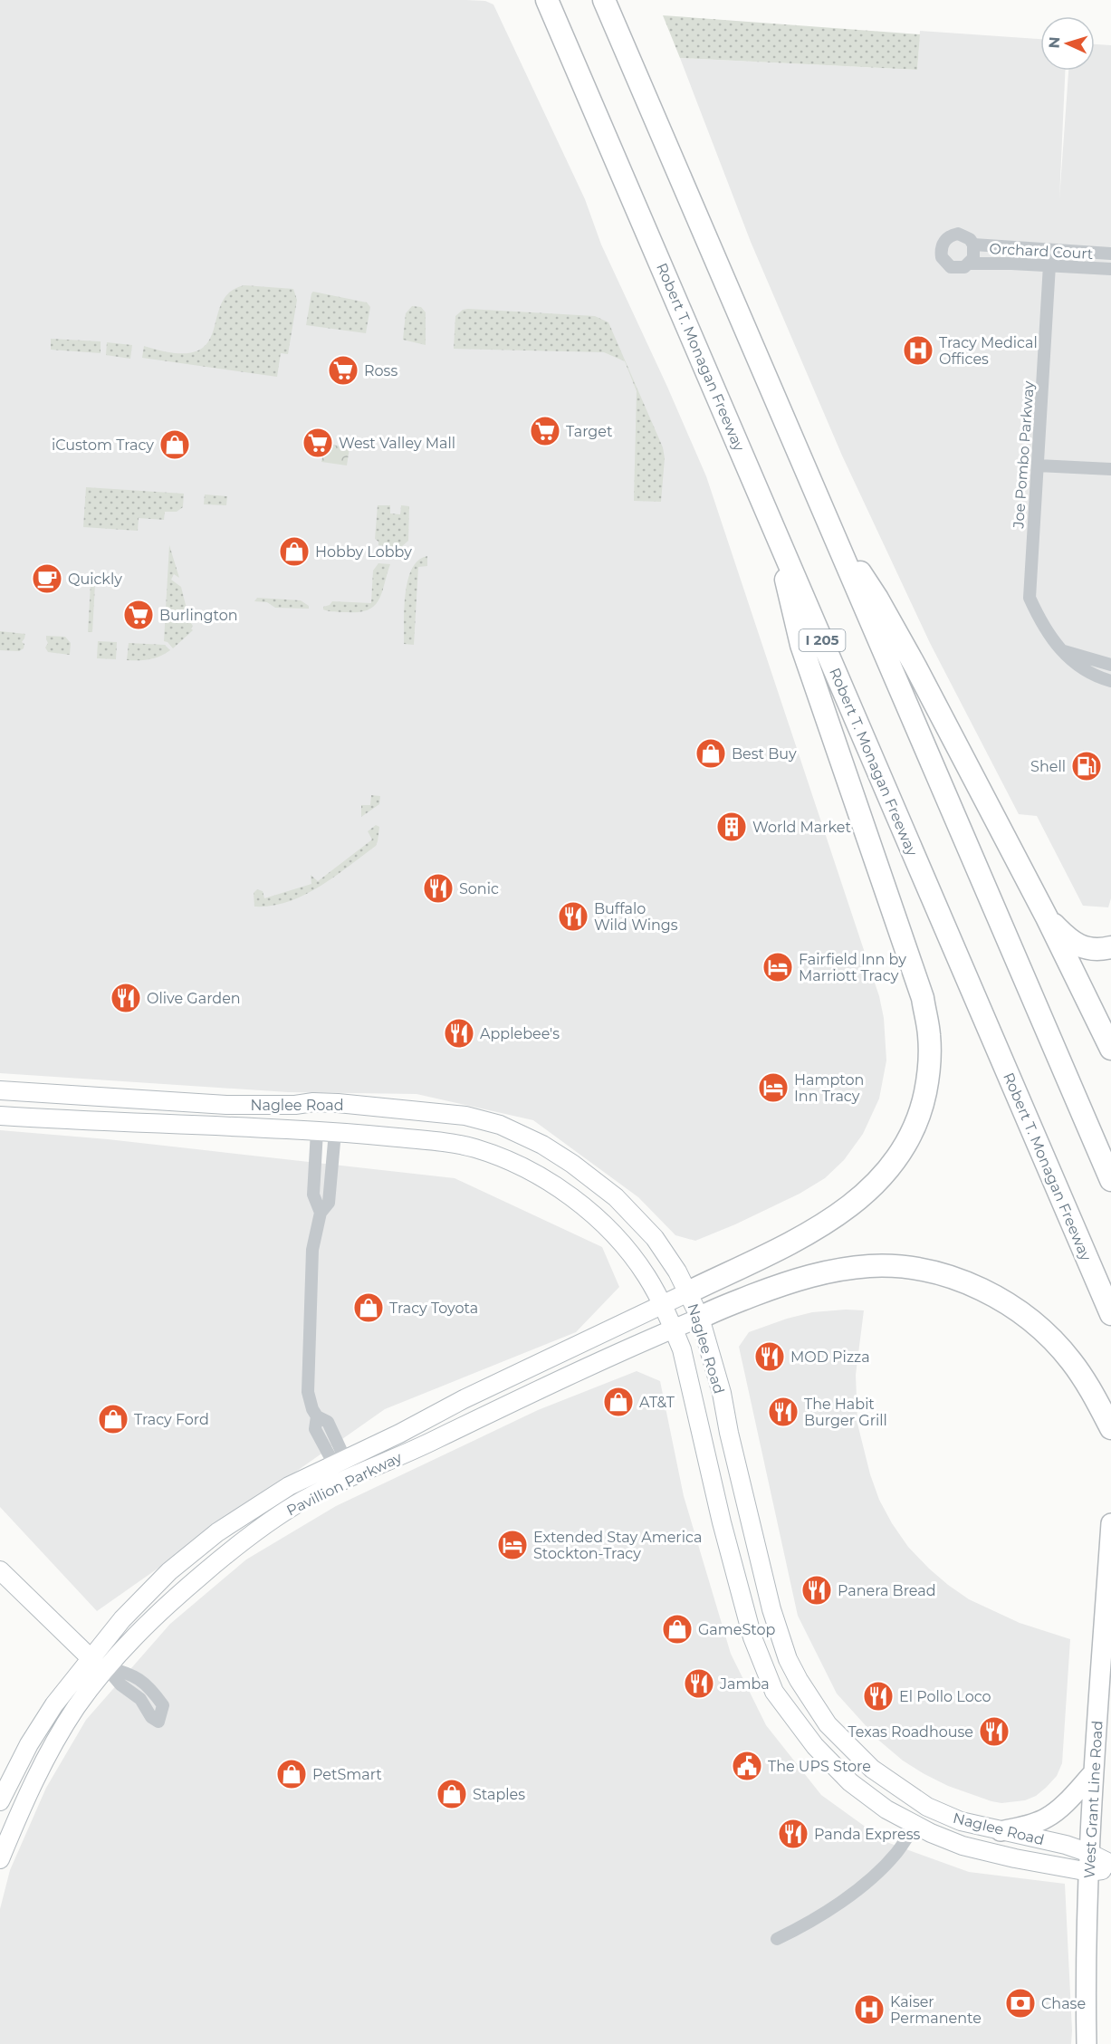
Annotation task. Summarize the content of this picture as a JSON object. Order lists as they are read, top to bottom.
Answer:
{
  "streets": {
    "highway": ["Robert T. Monagan Freeway", "I 205"],
    "main road": ["Naglee Road", "Pavillion Parkway", "West Grant Line Road"],
    "street": ["Orchard Court", "Joe Pombo Parkway"]
  },
  "crossings": [
    ["Orchard Court", "Joe Pombo Parkway"],
    ["Naglee Road", "Pavillion Parkway"],
    ["Naglee Road", "West Grant Line Road"]
  ],
  "places": {
    "hospital": ["Tracy Medical Offices", "Kaiser Permanente"],
    "supermarket": [
      "Ross",
      "Target",
      "West Valley Mall",
      "Burlington"
    ],
    "shop": [
      "iCustom Tracy",
      "Hobby Lobby",
      "Best Buy",
      "Tracy Toyota",
      "AT&T",
      "Tracy Ford",
      "GameStop",
      "PetSmart",
      "Staples"
    ],
    "cafe": ["Quickly"],
    "fuel station": ["Shell"],
    "building": ["World Market"],
    "restaurant": [
      "Sonic",
      "Buffalo Wild Wings",
      "Olive Garden",
      "Applebee's",
      "MOD Pizza",
      "The Habit Burger Grill",
      "Panera Bread",
      "Jamba",
      "El Pollo Loco",
      "Texas Roadhouse",
      "Panda Express"
    ],
    "hotel": ["Fairfield Inn by Marriott Tracy", "Hampton Inn Tracy", "Extended Stay America Stockton-Tracy"],
    "public building": ["The UPS Store"],
    "bank": ["Chase"]
  },
  "north": "left"
}
